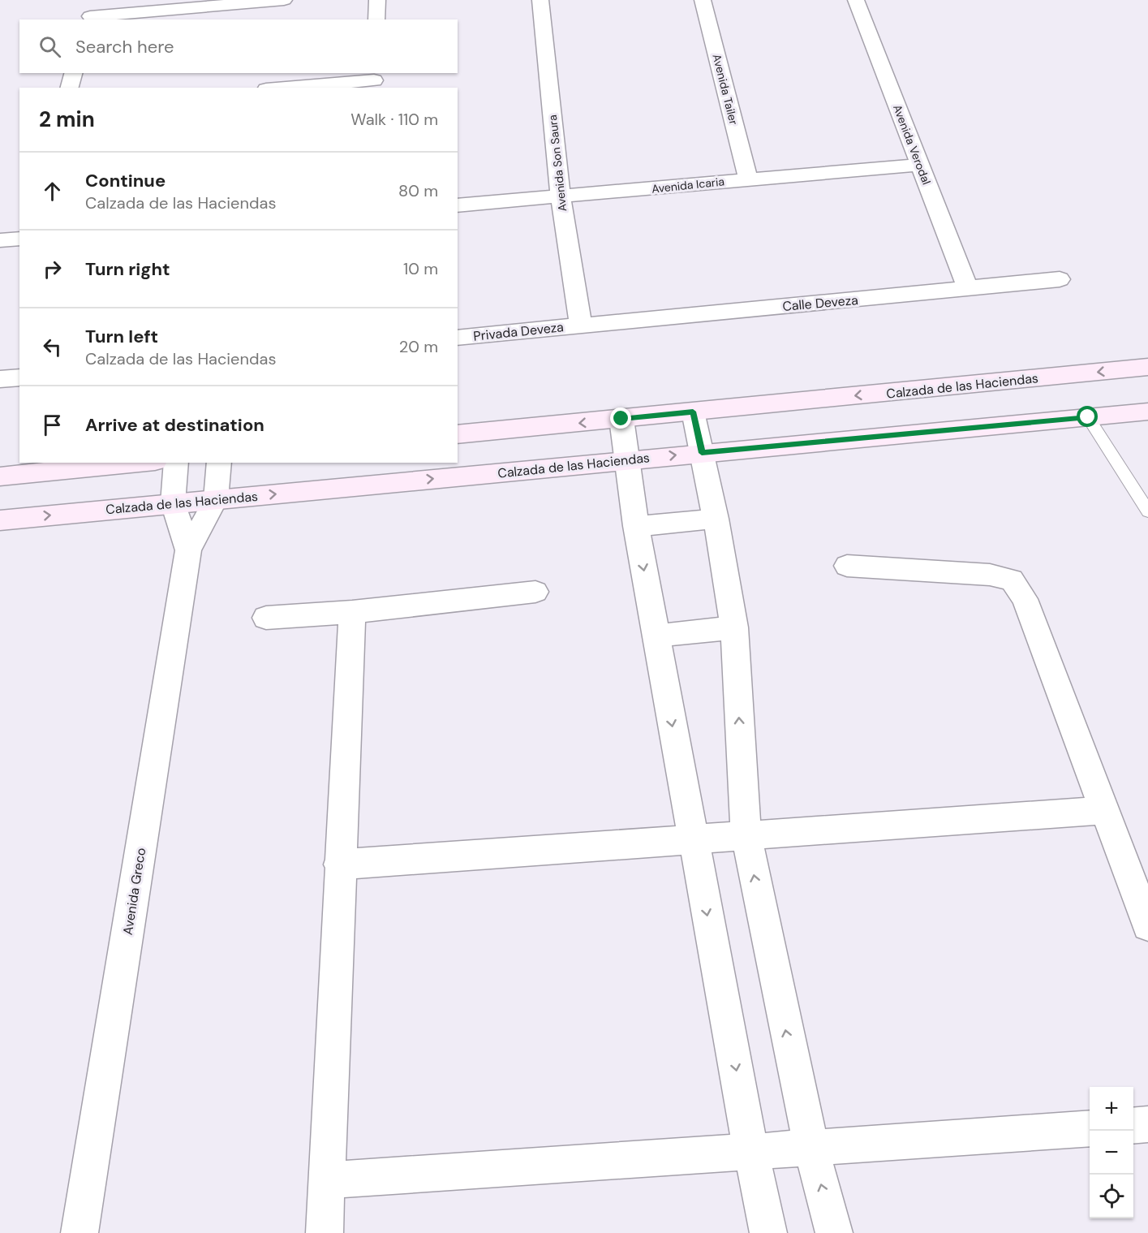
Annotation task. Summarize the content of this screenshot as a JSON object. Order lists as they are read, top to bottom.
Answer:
{
  "streets": {
    "main road": ["Calzada de las Haciendas"],
    "street": [
      "Avenida Tailer",
      "Avenida Verodal",
      "Avenida Son Saura",
      "Avenida Icaria",
      "Calle Deveza",
      "Privada Deveza",
      "Avenida Greco"
    ]
  },
  "crossings": [
    ["Avenida Tailer", "Avenida Icaria"],
    ["Avenida Verodal", "Avenida Icaria"],
    ["Avenida Verodal", "Calle Deveza"],
    ["Avenida Son Saura", "Avenida Icaria"],
    ["Avenida Son Saura", "Calle Deveza"],
    ["Avenida Son Saura", "Privada Deveza"],
    ["Calle Deveza", "Privada Deveza"],
    ["Calzada de las Haciendas", "Avenida Greco"]
  ],
  "page": {
    "search": "Search here",
    "heading": ["2 min", "Walk · 110 m"],
    "list": [
      ["Continue", "Calzada de las Haciendas", "80 m"],
      ["Turn right", "10 m"],
      ["Turn left", "Calzada de las Haciendas", "20 m"],
      "Arrive at destination"
    ],
    "map_buttons": ["+", "−"]
  }
}
